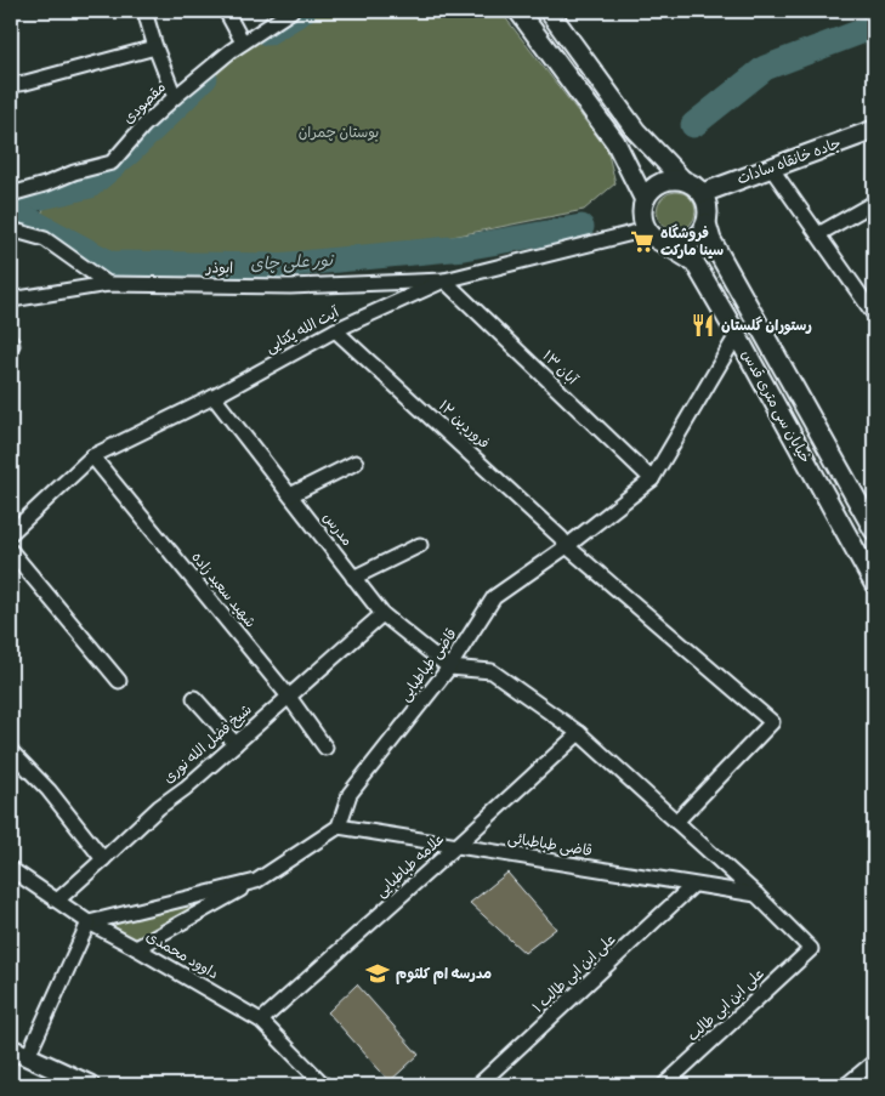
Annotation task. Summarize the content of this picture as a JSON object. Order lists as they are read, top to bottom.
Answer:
{
  "streets": {
    "main road": ["جاده خانقاه سادات", "خیابان سی متری قدس"],
    "street": [
      "مقصودی",
      "ابوذر",
      "آیت الله یکتایی",
      "۱۳ آبان",
      "۱۲ فروردین",
      "مدرس",
      "شهید سعید زاده",
      "قاضی طباطبایی",
      "شیخ فضل الله نوری",
      "قاضی طباطبائی",
      "علامه طباطبایی",
      "داوود محمدی",
      "علی ابن ابی طالب ۱",
      "علی ابن ابی طالب"
    ]
  },
  "crossings": [
    ["جاده خانقاه سادات", "آیت الله یکتایی"],
    ["جاده خانقاه سادات", "خیابان سی متری قدس"],
    ["ابوذر", "آیت الله یکتایی"],
    ["ابوذر", "۱۳ آبان"],
    ["آیت الله یکتایی", "۱۳ آبان"],
    ["آیت الله یکتایی", "خیابان سی متری قدس"],
    ["آیت الله یکتایی", "۱۲ فروردین"],
    ["آیت الله یکتایی", "مدرس"],
    ["آیت الله یکتایی", "شهید سعید زاده"],
    ["۱۳ آبان", "قاضی طباطبایی"],
    ["خیابان سی متری قدس", "قاضی طباطبایی"],
    ["۱۲ فروردین", "قاضی طباطبایی"],
    ["مدرس", "قاضی طباطبایی"],
    ["مدرس", "شیخ فضل الله نوری"],
    ["شهید سعید زاده", "شیخ فضل الله نوری"],
    ["قاضی طباطبایی", "قاضی طباطبائی"],
    ["شیخ فضل الله نوری", "داوود محمدی"],
    ["قاضی طباطبائی", "علامه طباطبایی"],
    ["قاضی طباطبائی", "علی ابن ابی طالب ۱"],
    ["قاضی طباطبائی", "علی ابن ابی طالب"],
    ["علامه طباطبایی", "داوود محمدی"]
  ],
  "water": ["نور علی چای"],
  "parks": ["بوستان چمران"],
  "places": {
    "supermarket": ["فروشگاه سینا مارکت"],
    "restaurant": ["رستوران گلستان"],
    "school or university": ["مدرسه ام کلثوم"]
  }
}
